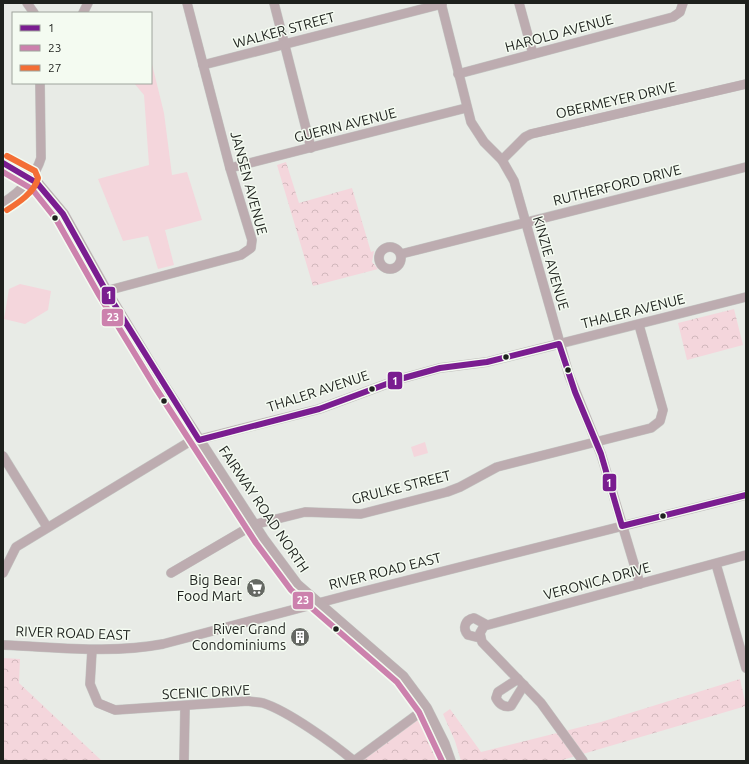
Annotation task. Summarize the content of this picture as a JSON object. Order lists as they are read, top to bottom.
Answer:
{
  "streets": {
    "main road": ["FAIRWAY ROAD NORTH"],
    "street": [
      "WALKER STREET",
      "HAROLD AVENUE",
      "OBERMEYER DRIVE",
      "GUERIN AVENUE",
      "JANSEN AVENUE",
      "RUTHERFORD DRIVE",
      "KINZIE AVENUE",
      "THALER AVENUE",
      "GRULKE STREET",
      "RIVER ROAD EAST",
      "VERONICA DRIVE",
      "SCENIC DRIVE"
    ]
  },
  "crossings": [
    ["WALKER STREET", "JANSEN AVENUE"],
    ["WALKER STREET", "KINZIE AVENUE"],
    ["HAROLD AVENUE", "KINZIE AVENUE"],
    ["OBERMEYER DRIVE", "KINZIE AVENUE"],
    ["GUERIN AVENUE", "JANSEN AVENUE"],
    ["GUERIN AVENUE", "KINZIE AVENUE"],
    ["JANSEN AVENUE", "FAIRWAY ROAD NORTH"],
    ["RUTHERFORD DRIVE", "KINZIE AVENUE"],
    ["KINZIE AVENUE", "THALER AVENUE"],
    ["KINZIE AVENUE", "GRULKE STREET"],
    ["KINZIE AVENUE", "RIVER ROAD EAST"],
    ["KINZIE AVENUE", "VERONICA DRIVE"],
    ["THALER AVENUE", "GRULKE STREET"],
    ["THALER AVENUE", "FAIRWAY ROAD NORTH"],
    ["GRULKE STREET", "FAIRWAY ROAD NORTH"],
    ["FAIRWAY ROAD NORTH", "RIVER ROAD EAST"],
    ["RIVER ROAD EAST", "SCENIC DRIVE"]
  ],
  "places": {
    "supermarket": ["Big Bear Food Mart"],
    "building": ["River Grand Condominiums"]
  },
  "lines": ["transit line 27", "transit line 1", "transit line 23"],
  "legend": ["1", "23", "27"]
}
